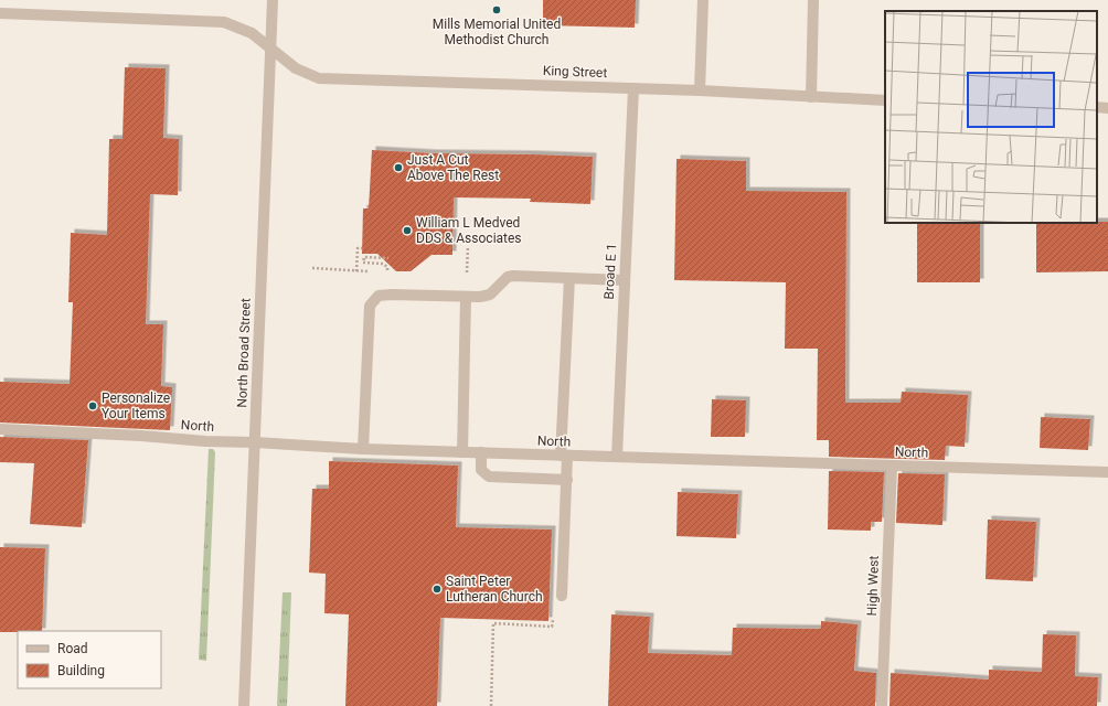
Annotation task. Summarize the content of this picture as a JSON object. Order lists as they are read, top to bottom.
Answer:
{
  "streets": {
    "street": [
      "King Street",
      "Broad E 1",
      "North Broad Street",
      "North",
      "High West"
    ]
  },
  "crossings": [
    ["King Street", "Broad E 1"],
    ["King Street", "North Broad Street"],
    ["Broad E 1", "North"],
    ["North Broad Street", "North"],
    ["North", "High West"]
  ],
  "places": [
    "Mills Memorial United Methodist Church",
    "Just A Cut Above The Rest",
    "William L Medved DDS & Associates",
    "Personalize Your Items",
    "Saint Peter Lutheran Church"
  ],
  "legend": ["Road", "Building"]
}
